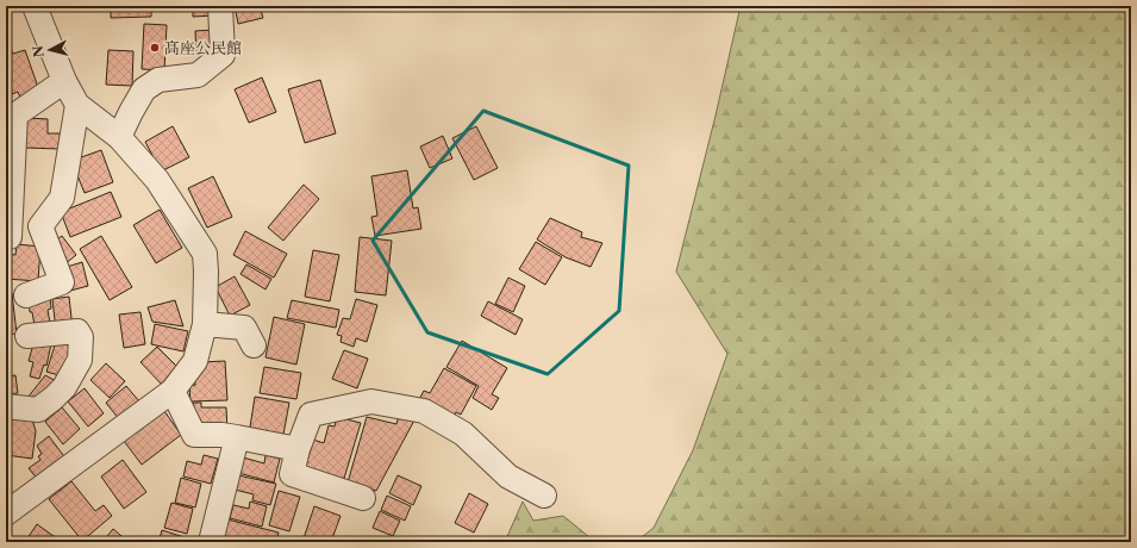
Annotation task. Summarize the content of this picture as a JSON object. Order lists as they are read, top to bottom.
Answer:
{
  "places": ["髙座公民館"],
  "north": "left"
}
